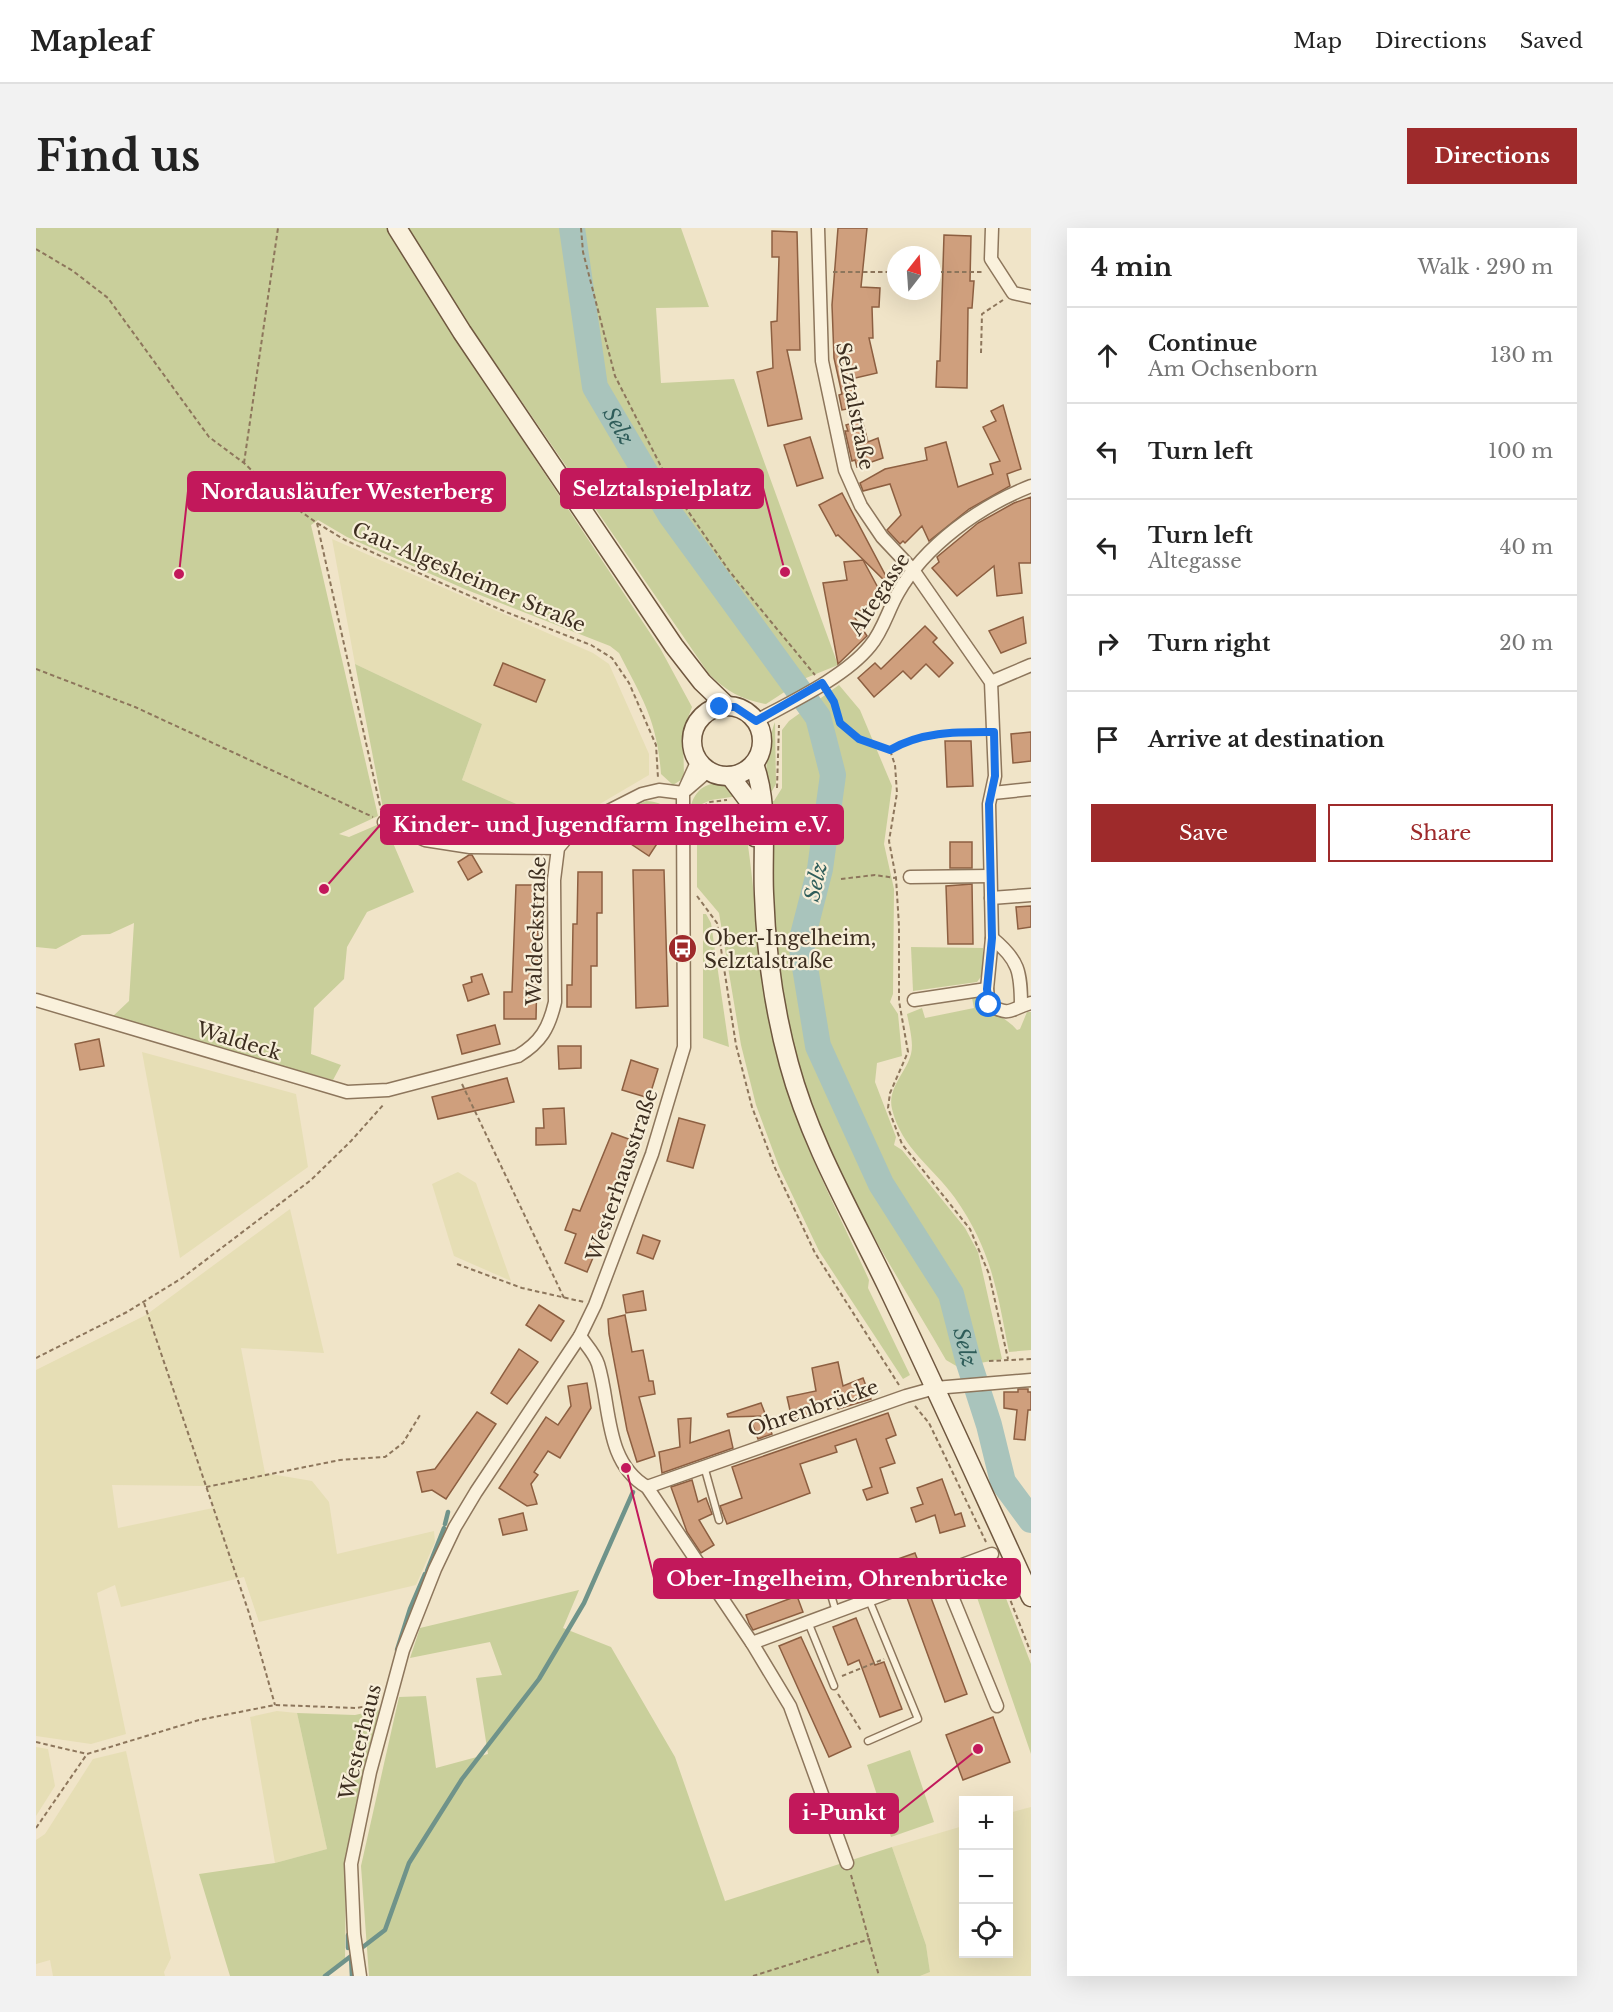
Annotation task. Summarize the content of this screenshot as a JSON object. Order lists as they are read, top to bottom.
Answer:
{
  "streets": {
    "street": [
      "Selztalstraße",
      "Altegasse",
      "Waldeckstraße",
      "Waldeck",
      "Westerhausstraße",
      "Ohrenbrücke",
      "Westerhaus"
    ],
    "path": ["Gau-Algesheimer Straße"]
  },
  "crossings": [
    ["Selztalstraße", "Altegasse"],
    ["Gau-Algesheimer Straße", "Waldeckstraße"],
    ["Waldeckstraße", "Waldeck"],
    ["Waldeckstraße", "Westerhausstraße"],
    ["Westerhausstraße", "Westerhaus"]
  ],
  "water": ["Selz"],
  "places": {
    "other": [
      "Selztalspielplatz",
      "Nordausläufer Westerberg",
      "Kinder- und Jugendfarm Ingelheim e.V.",
      "Ober-Ingelheim, Ohrenbrücke",
      "i-Punkt"
    ],
    "bus stop": ["Ober-Ingelheim, Selztalstraße"]
  },
  "north": "top",
  "page": {
    "header": "Mapleaf",
    "nav": ["Map", "Directions", "Saved"],
    "buttons": [
      "Directions",
      ["Save", "Share"]
    ],
    "title": "Find us",
    "heading": ["4 min", "Walk · 290 m"],
    "list": [
      ["Continue", "Am Ochsenborn", "130 m"],
      ["Turn left", "100 m"],
      ["Turn left", "Altegasse", "40 m"],
      ["Turn right", "20 m"],
      "Arrive at destination"
    ],
    "map_buttons": ["+", "−"]
  }
}
